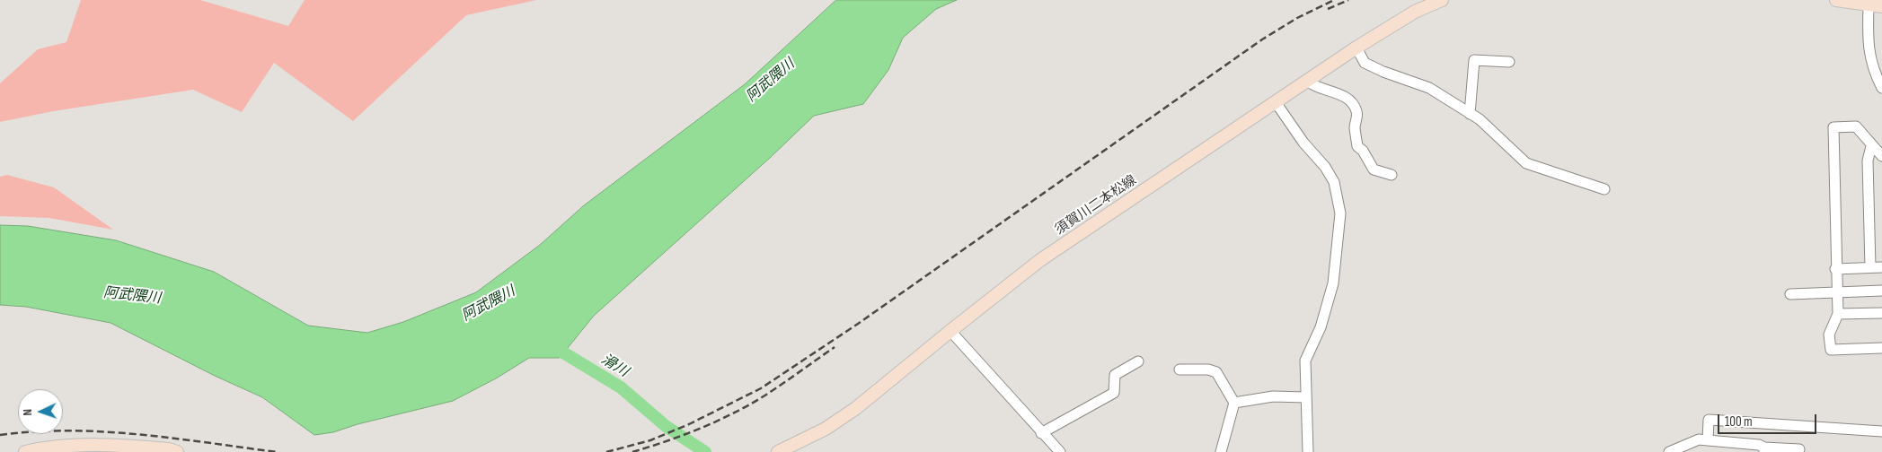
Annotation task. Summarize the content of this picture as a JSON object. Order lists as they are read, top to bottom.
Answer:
{
  "streets": {
    "main road": ["須賀川二本松線"]
  },
  "water": ["阿武隈川", "滑川"],
  "scale_bar": "100 m",
  "north": "left"
}
